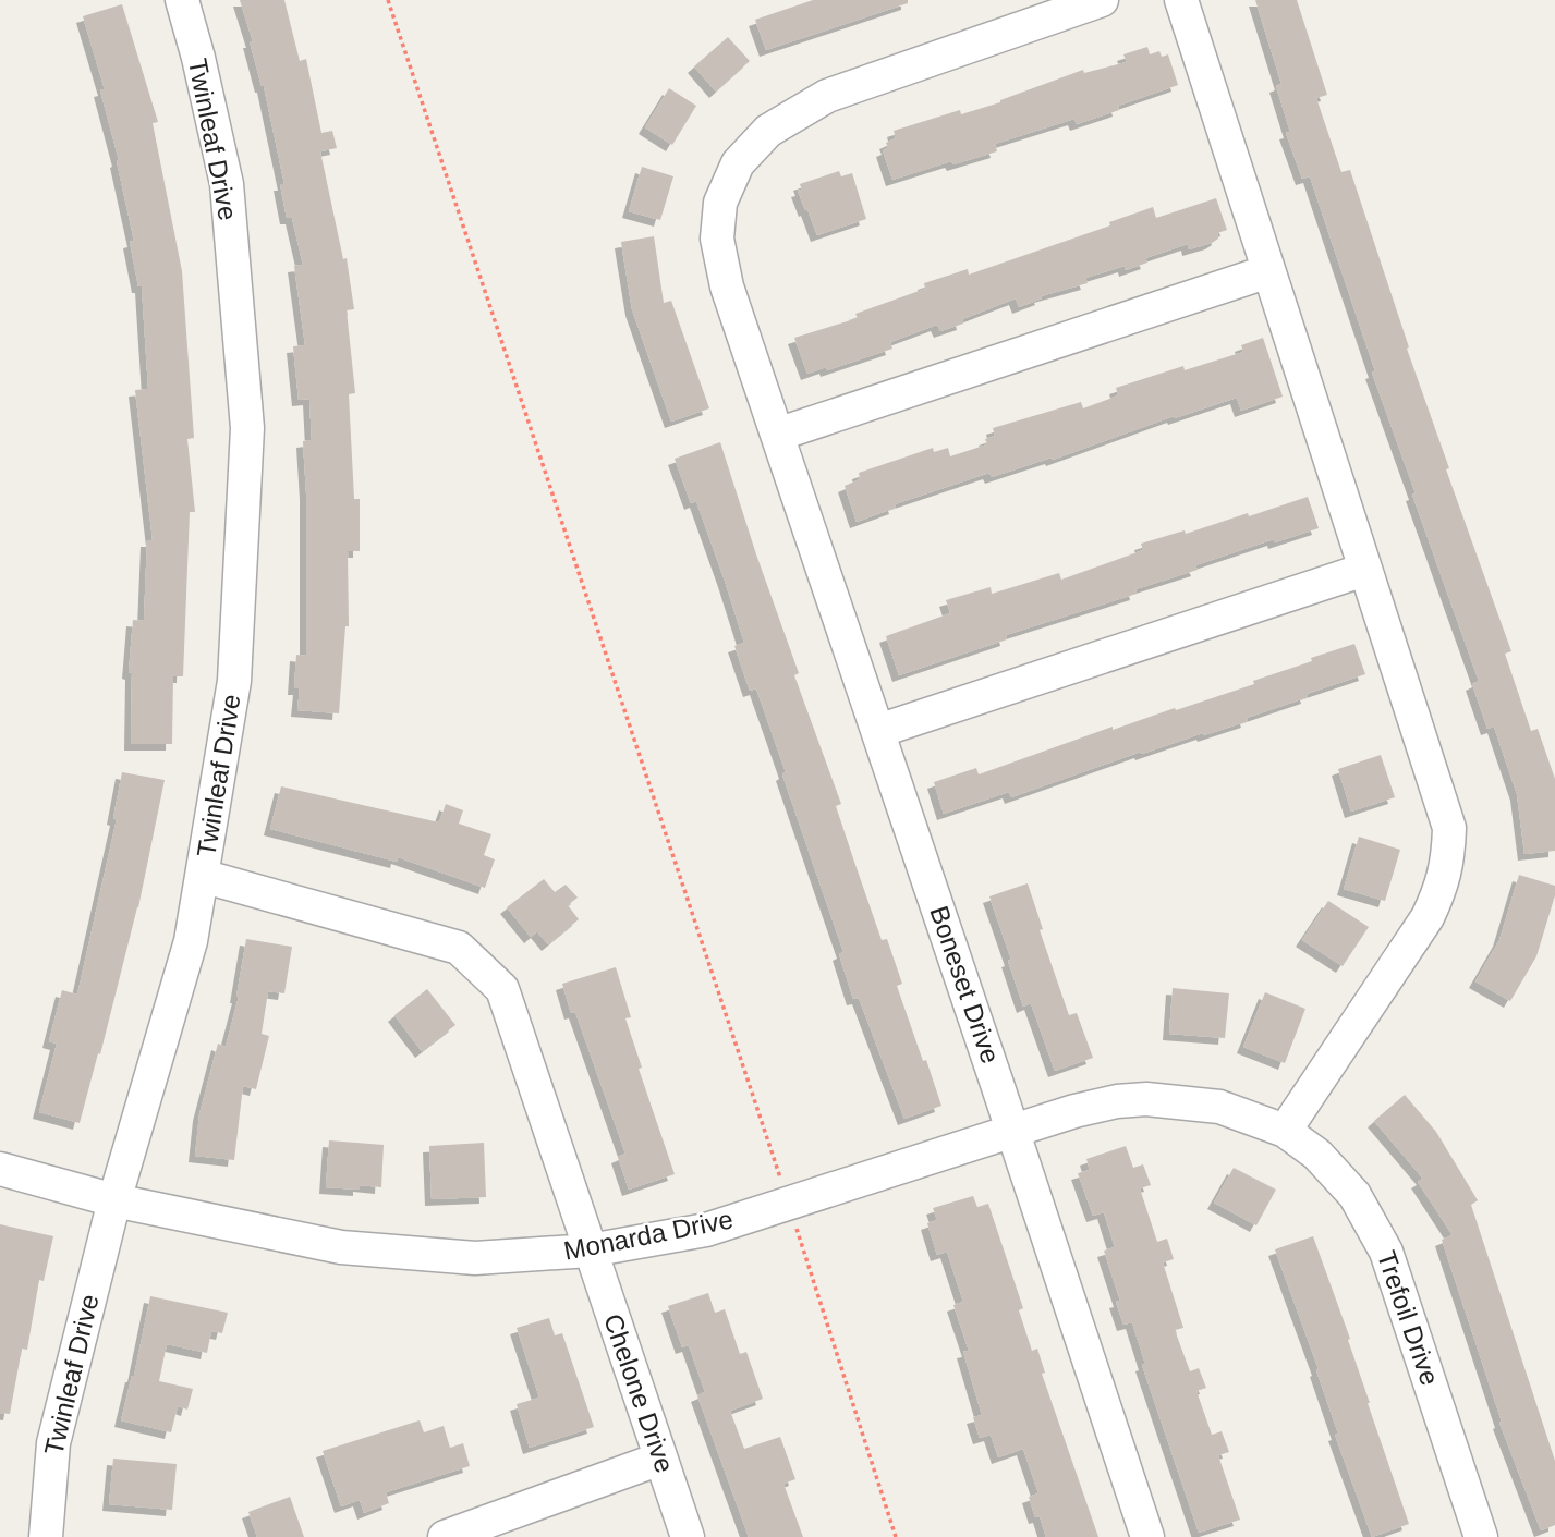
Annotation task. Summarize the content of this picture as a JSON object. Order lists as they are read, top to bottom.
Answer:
{
  "streets": {
    "street": [
      "Twinleaf Drive",
      "Boneset Drive",
      "Monarda Drive",
      "Trefoil Drive",
      "Chelone Drive"
    ]
  },
  "crossings": [
    ["Twinleaf Drive", "Monarda Drive"],
    ["Twinleaf Drive", "Chelone Drive"],
    ["Boneset Drive", "Monarda Drive"],
    ["Monarda Drive", "Trefoil Drive"],
    ["Monarda Drive", "Chelone Drive"]
  ]
}
